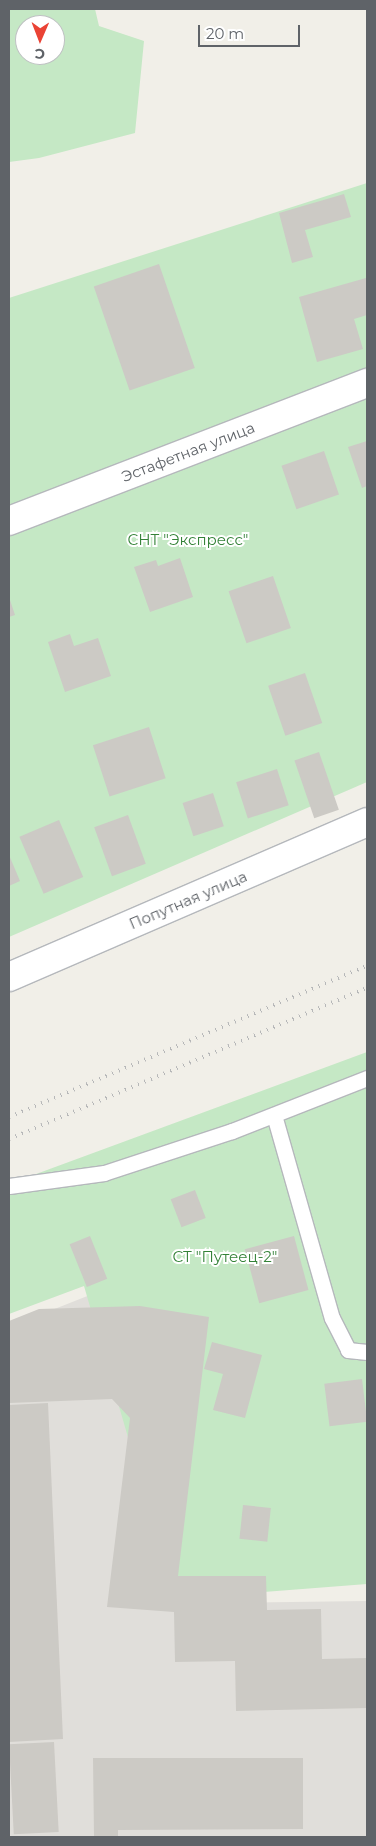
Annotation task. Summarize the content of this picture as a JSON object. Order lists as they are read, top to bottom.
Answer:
{
  "streets": {
    "street": ["Эстафетная улица", "Попутная улица"]
  },
  "parks": ["СНТ \"Экспресс\"", "СТ \"Путеец-2\""],
  "scale_bar": "20 m",
  "north": "bottom"
}
